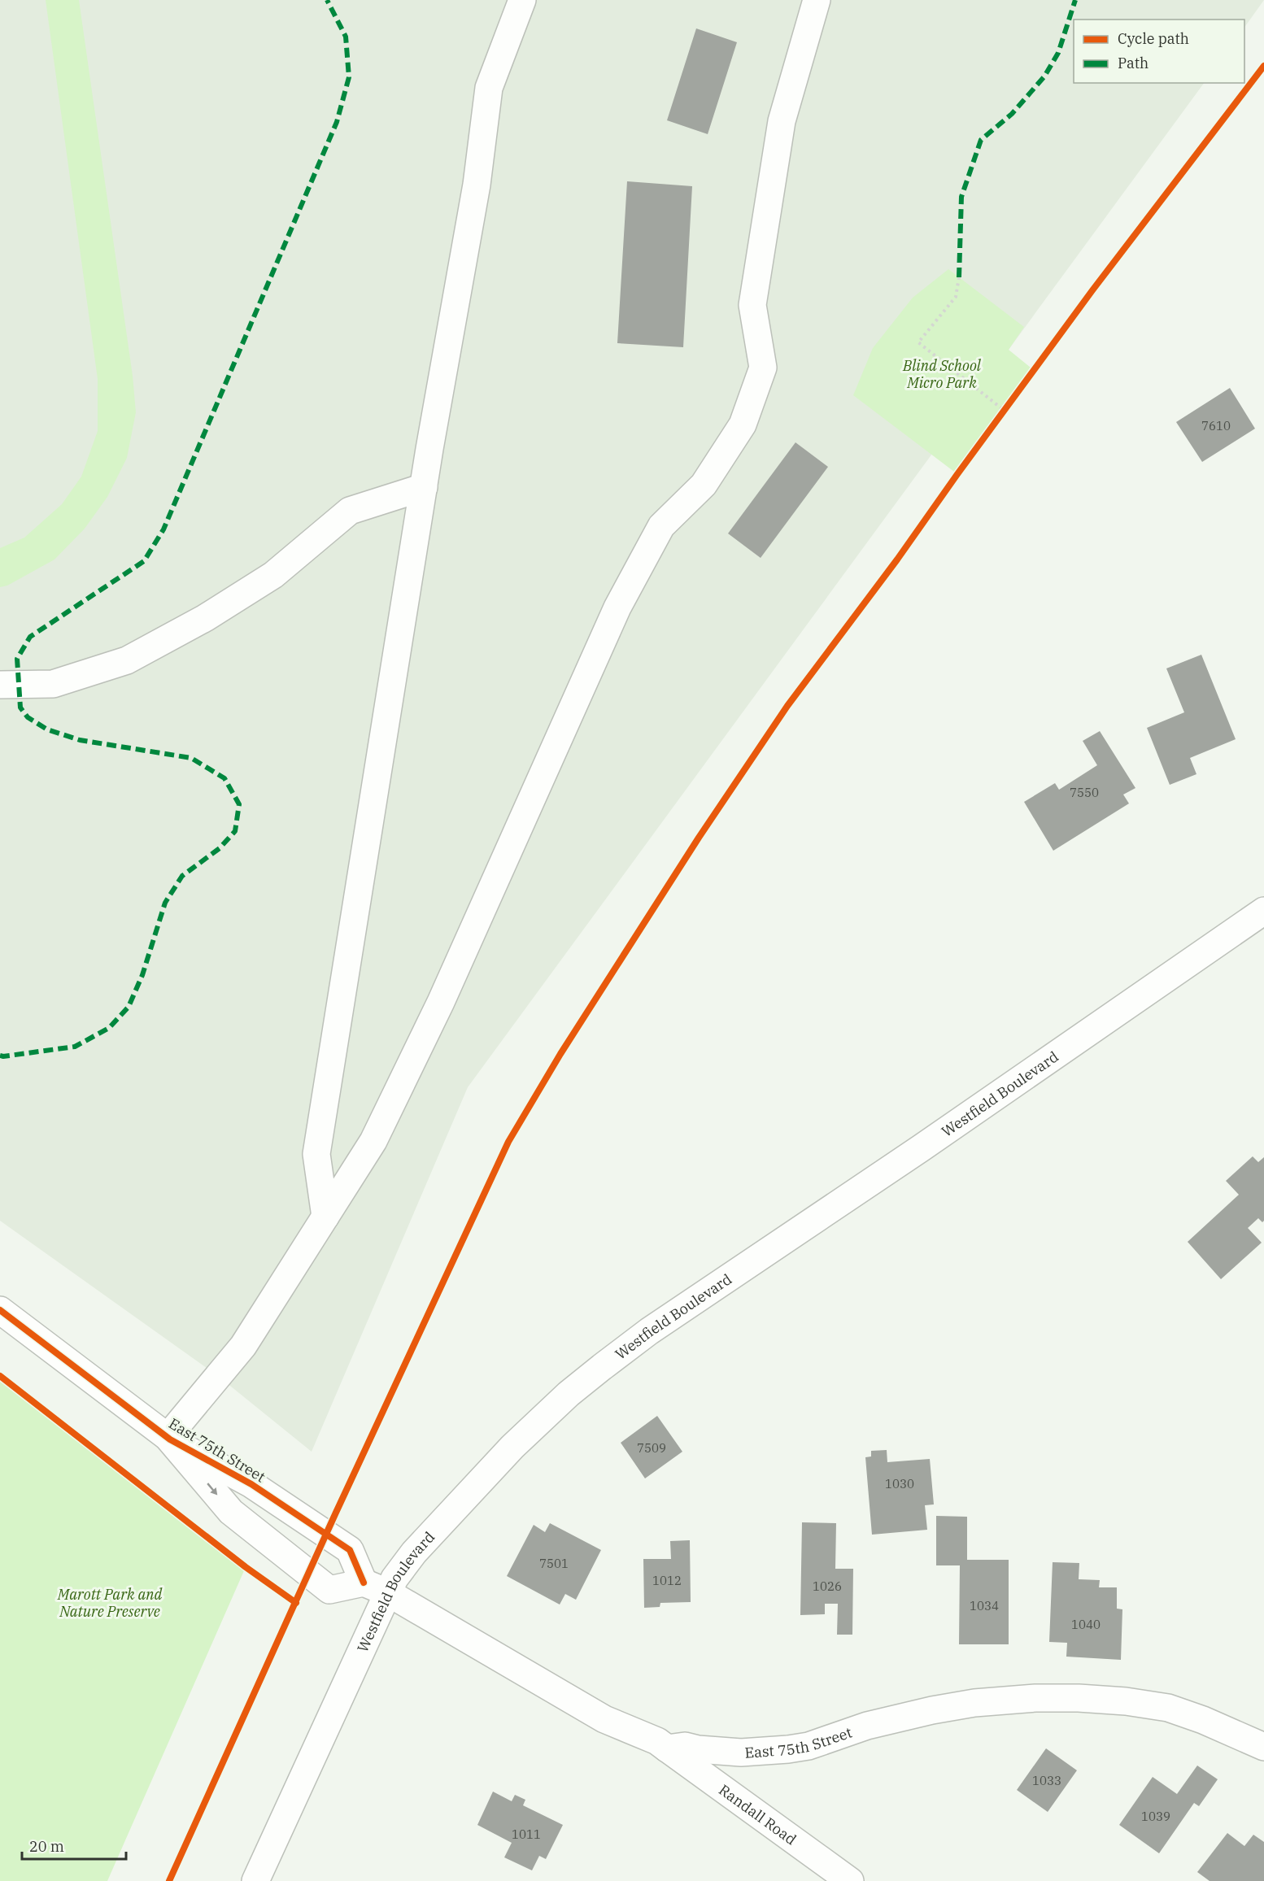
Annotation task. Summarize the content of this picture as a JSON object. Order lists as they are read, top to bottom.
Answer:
{
  "streets": {
    "street": ["Westfield Boulevard", "East 75th Street", "Randall Road"]
  },
  "crossings": [
    ["Westfield Boulevard", "East 75th Street"],
    ["East 75th Street", "Randall Road"]
  ],
  "parks": ["Blind School Micro Park", "Marott Park and Nature Preserve"],
  "house_numbers": [
    "7610",
    "7550",
    "7509",
    "1030",
    "7501",
    "1012",
    "1026",
    "1034",
    "1040",
    "1033",
    "1039",
    "1011"
  ],
  "legend": ["Cycle path", "Path"],
  "scale_bar": "20 m"
}
